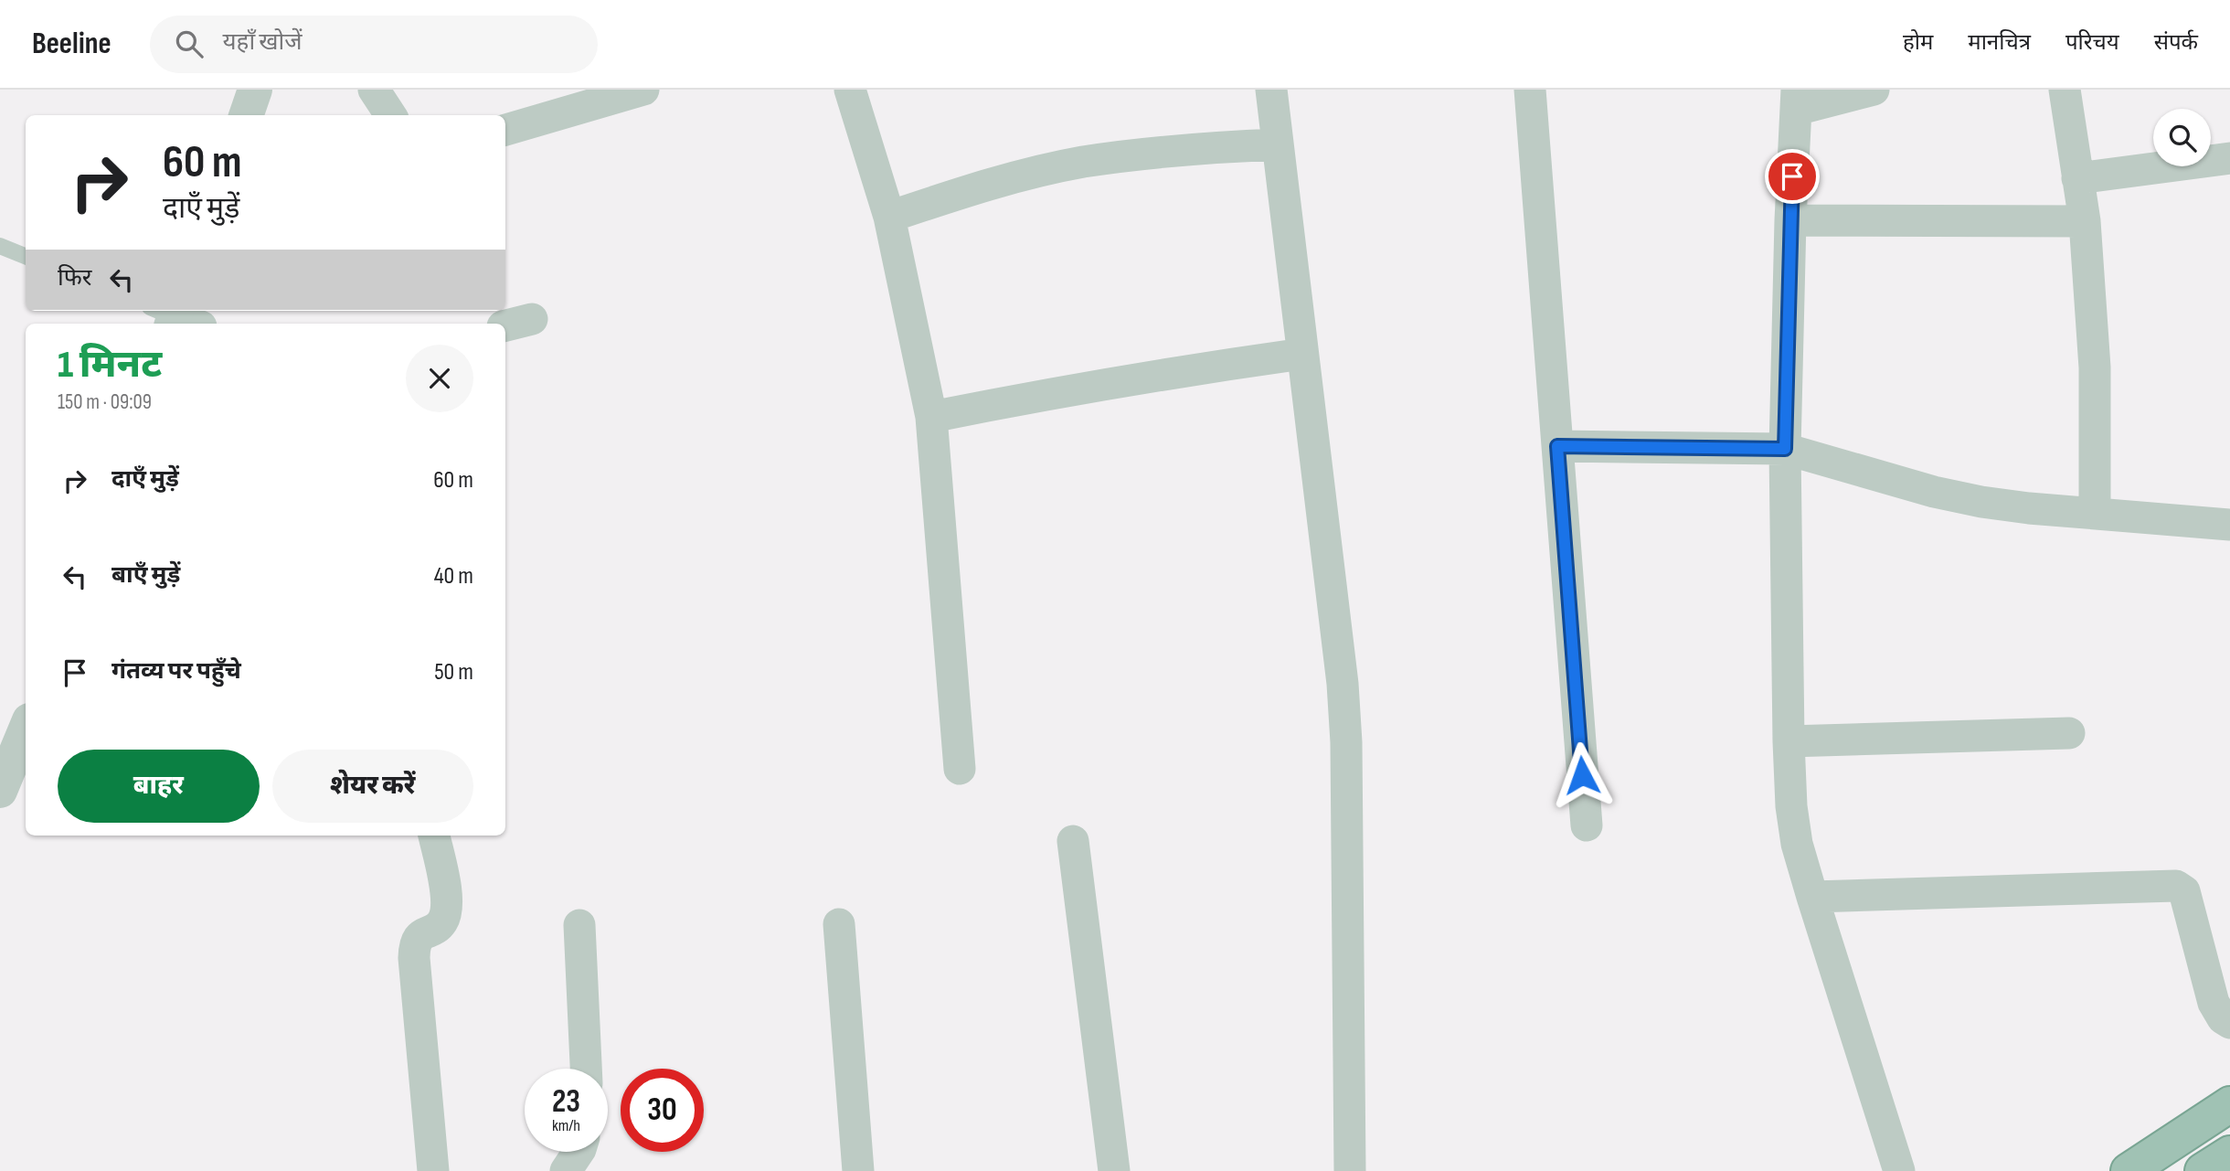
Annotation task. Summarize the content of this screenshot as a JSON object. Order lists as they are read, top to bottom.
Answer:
{
  "page": {
    "header": "Beeline",
    "search": "यहाँ खोजें",
    "nav": [
      "होम",
      "मानचित्र",
      "परिचय",
      "संपर्क"
    ],
    "turn": ["60 m", "दाएँ मुड़ें"],
    "then": "फिर",
    "heading": ["1 मिनट", "150 m · 09:09"],
    "list": [
      {
        "name": "दाएँ मुड़ें",
        "value": "60 m"
      },
      {
        "name": "बाएँ मुड़ें",
        "value": "40 m"
      },
      {
        "name": "गंतव्य पर पहुँचे",
        "value": "50 m"
      }
    ],
    "buttons": ["बाहर", "शेयर करें"],
    "speed": "23 km/h",
    "limit": "30"
  }
}
